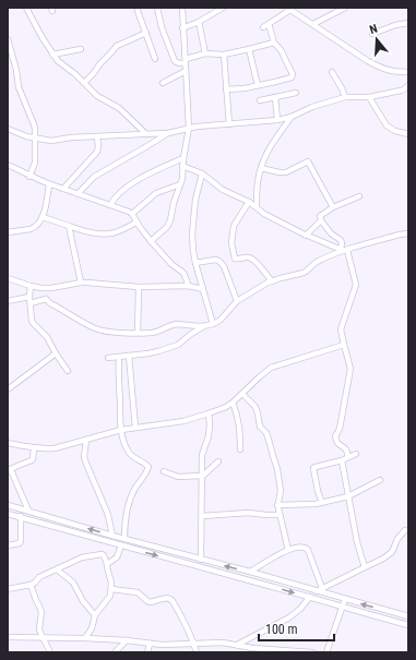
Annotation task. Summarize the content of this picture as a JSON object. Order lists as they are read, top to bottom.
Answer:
{
  "scale_bar": "100 m",
  "north": "top"
}
